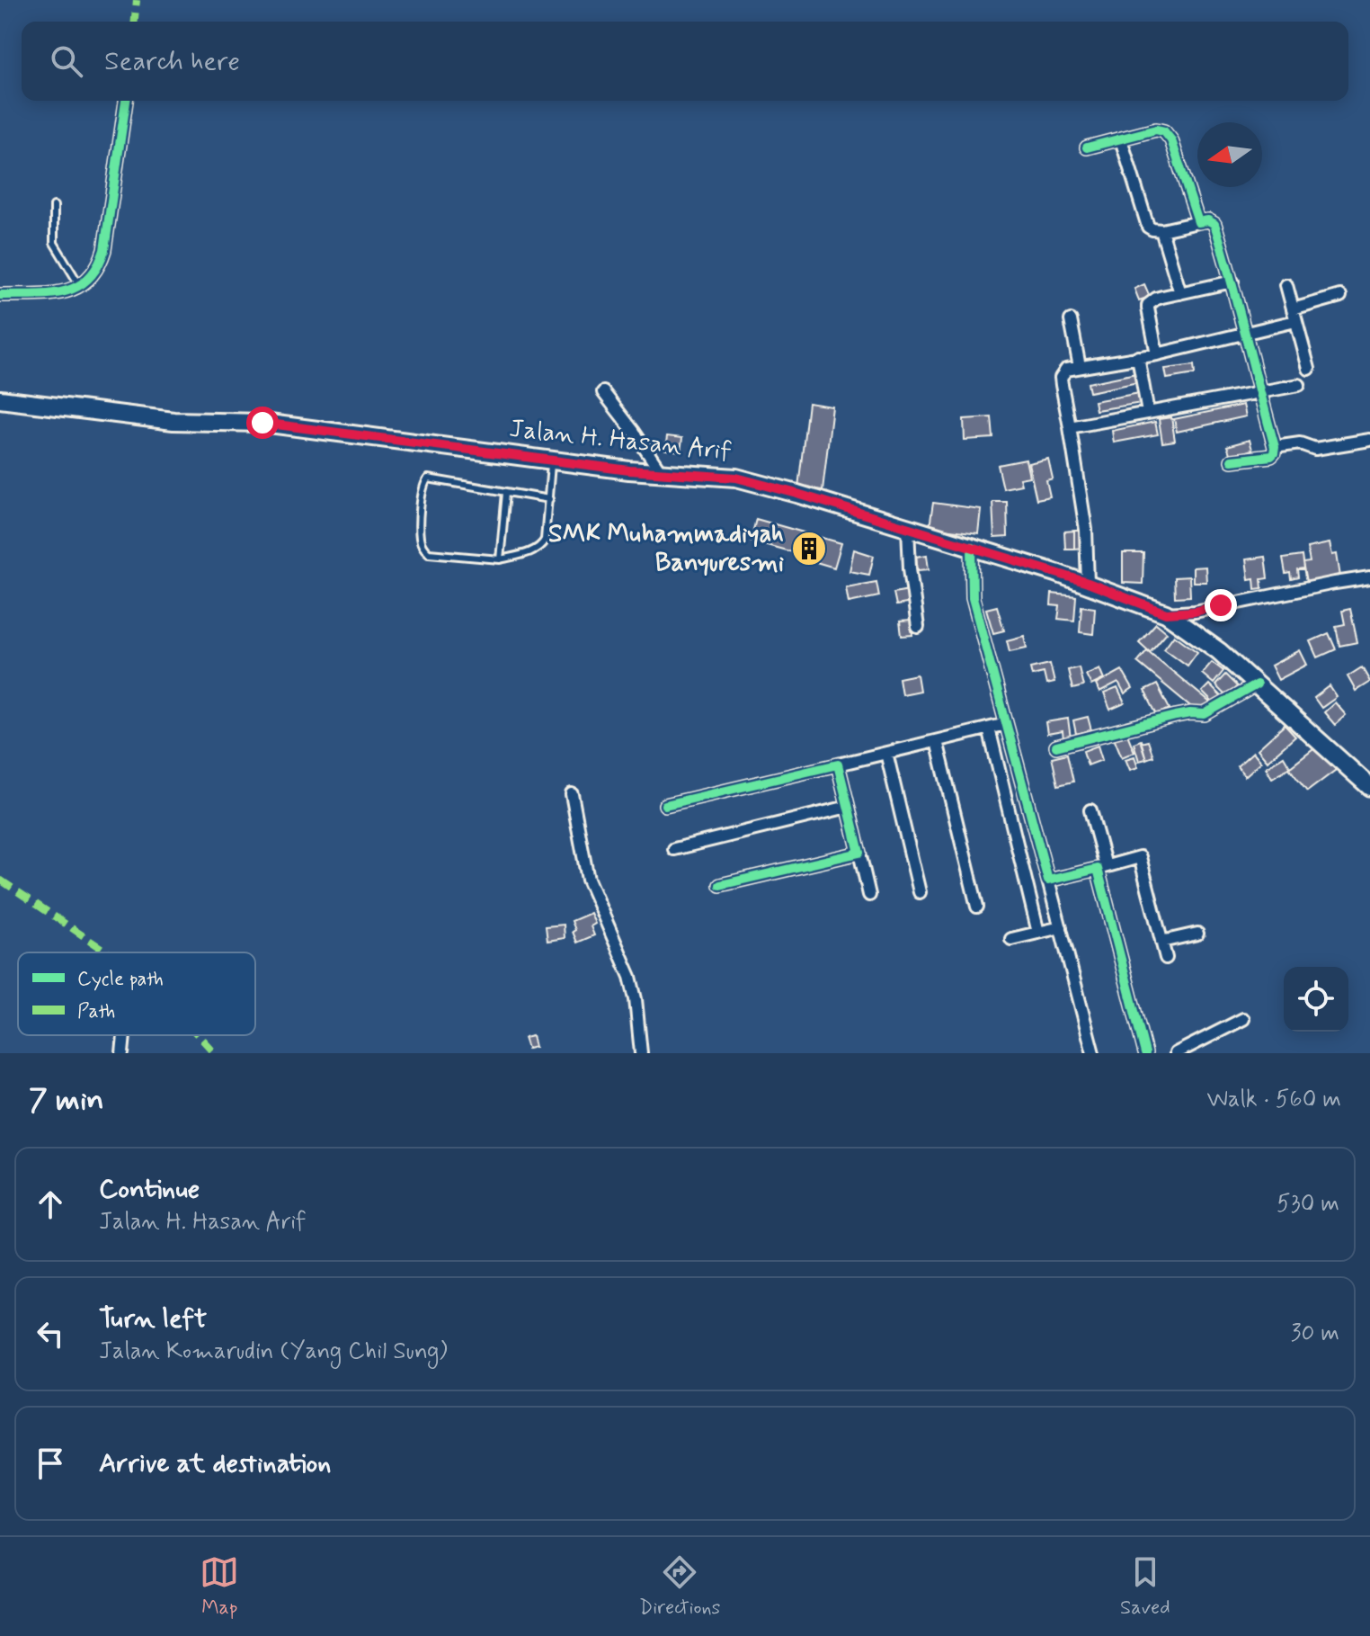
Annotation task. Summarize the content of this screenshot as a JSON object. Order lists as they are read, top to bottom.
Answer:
{
  "streets": {
    "main road": ["Jalan H. Hasan Arif"]
  },
  "places": {
    "building": ["SMK Muhammadiyah Banyuresmi"]
  },
  "legend": ["Cycle path", "Path"],
  "north": "left",
  "page": {
    "search": "Search here",
    "heading": ["7 min", "Walk · 560 m"],
    "list": [
      ["Continue", "Jalan H. Hasan Arif", "530 m"],
      ["Turn left", "Jalan Komarudin (Yang Chil Sung)", "30 m"],
      "Arrive at destination"
    ],
    "nav": ["Map", "Directions", "Saved"]
  }
}
